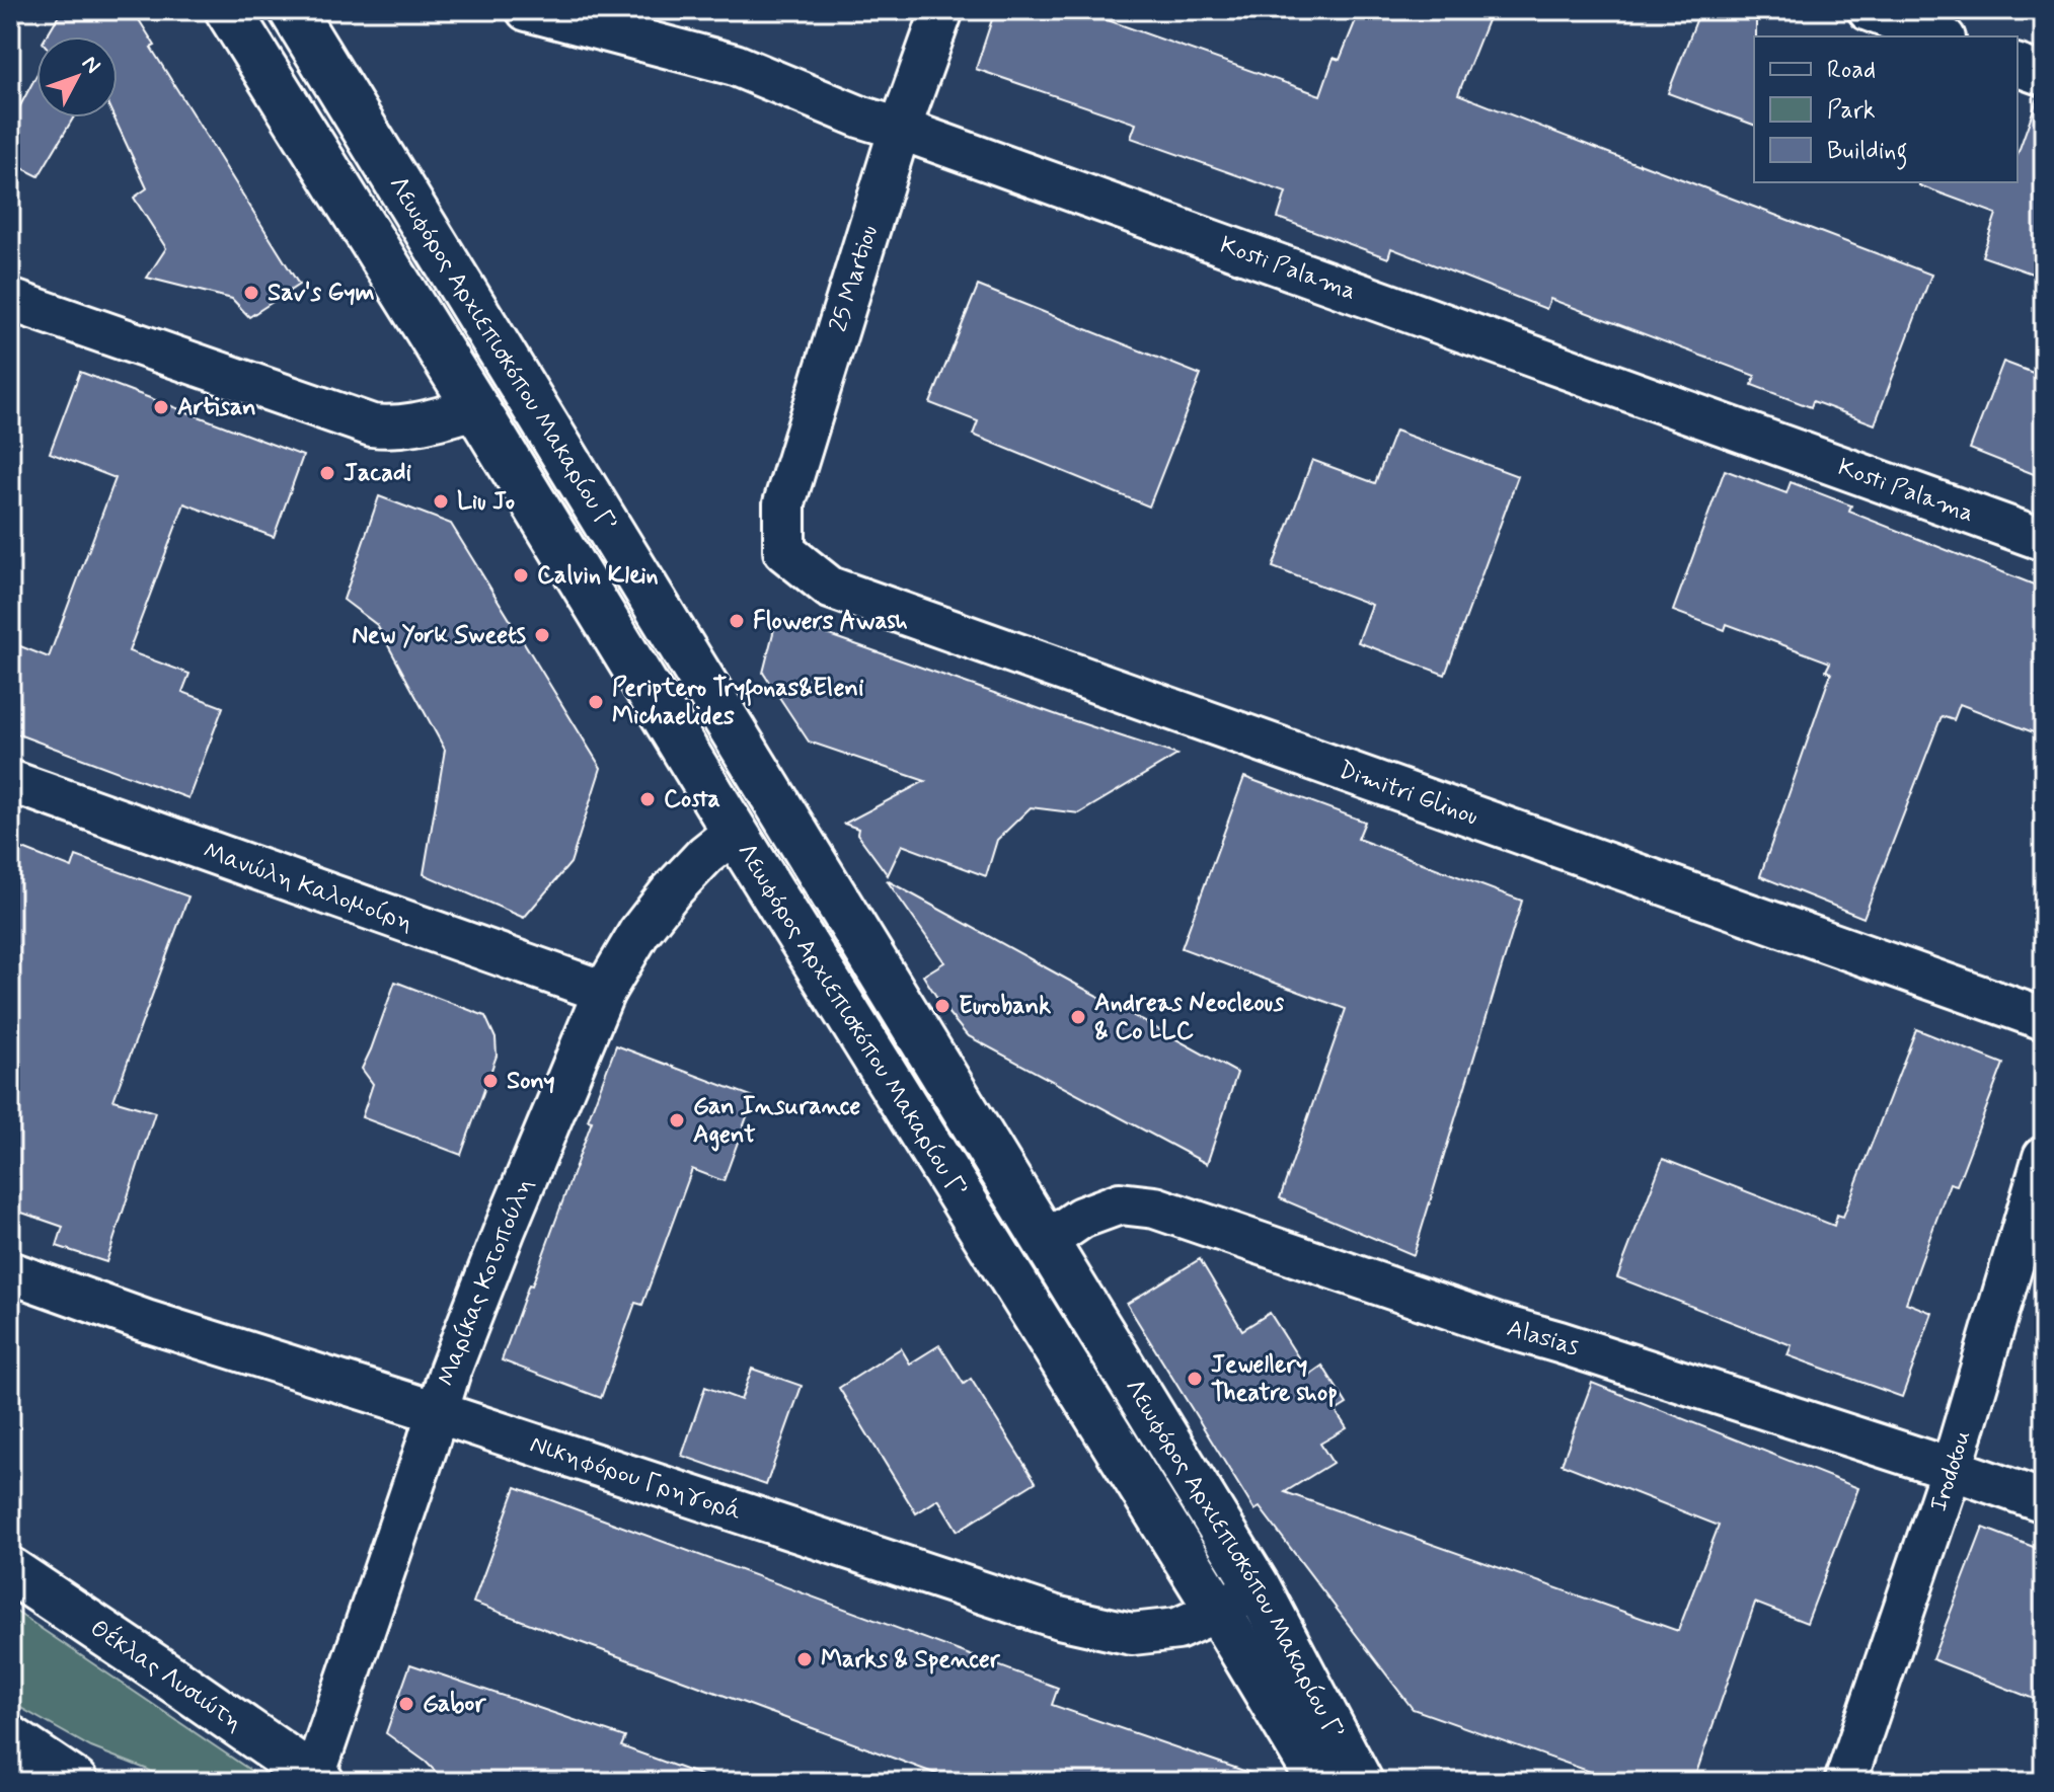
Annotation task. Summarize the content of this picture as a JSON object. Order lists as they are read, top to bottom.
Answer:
{
  "streets": {
    "main road": ["Λεωφόρος Αρχιεπισκόπου Μακαρίου Γ’", "Θέκλας Λυσιώτη"],
    "street": [
      "Kosti Palama",
      "25 Martiou",
      "Dimitri Glinou",
      "Μανώλη Καλομοίρη",
      "Μαρίκας Κοτοπούλη",
      "Alasias",
      "Irodotou",
      "Νικηφόρου Γρηγορά"
    ]
  },
  "crossings": [
    ["Kosti Palama", "25 Martiou"],
    ["25 Martiou", "Dimitri Glinou"],
    ["Λεωφόρος Αρχιεπισκόπου Μακαρίου Γ’", "Μαρίκας Κοτοπούλη"],
    ["Λεωφόρος Αρχιεπισκόπου Μακαρίου Γ’", "Alasias"],
    ["Λεωφόρος Αρχιεπισκόπου Μακαρίου Γ’", "Νικηφόρου Γρηγορά"],
    ["Μανώλη Καλομοίρη", "Μαρίκας Κοτοπούλη"],
    ["Μαρίκας Κοτοπούλη", "Νικηφόρου Γρηγορά"],
    ["Μαρίκας Κοτοπούλη", "Θέκλας Λυσιώτη"],
    ["Alasias", "Irodotou"]
  ],
  "places": [
    "Sav's Gym",
    "Artisan",
    "Jacadi",
    "Liu Jo",
    "Calvin Klein",
    "Flowers Awash",
    "New York Sweets",
    "Periptero Tryfonas&Eleni Michaelides",
    "Costa",
    "Eurobank",
    "Andreas Neocleous & Co LLC",
    "Sony",
    "Gan Insurance Agent",
    "Jewellery Theatre shop",
    "Marks & Spencer",
    "Gabor"
  ],
  "legend": ["Road", "Park", "Building"],
  "north": "top right"
}
